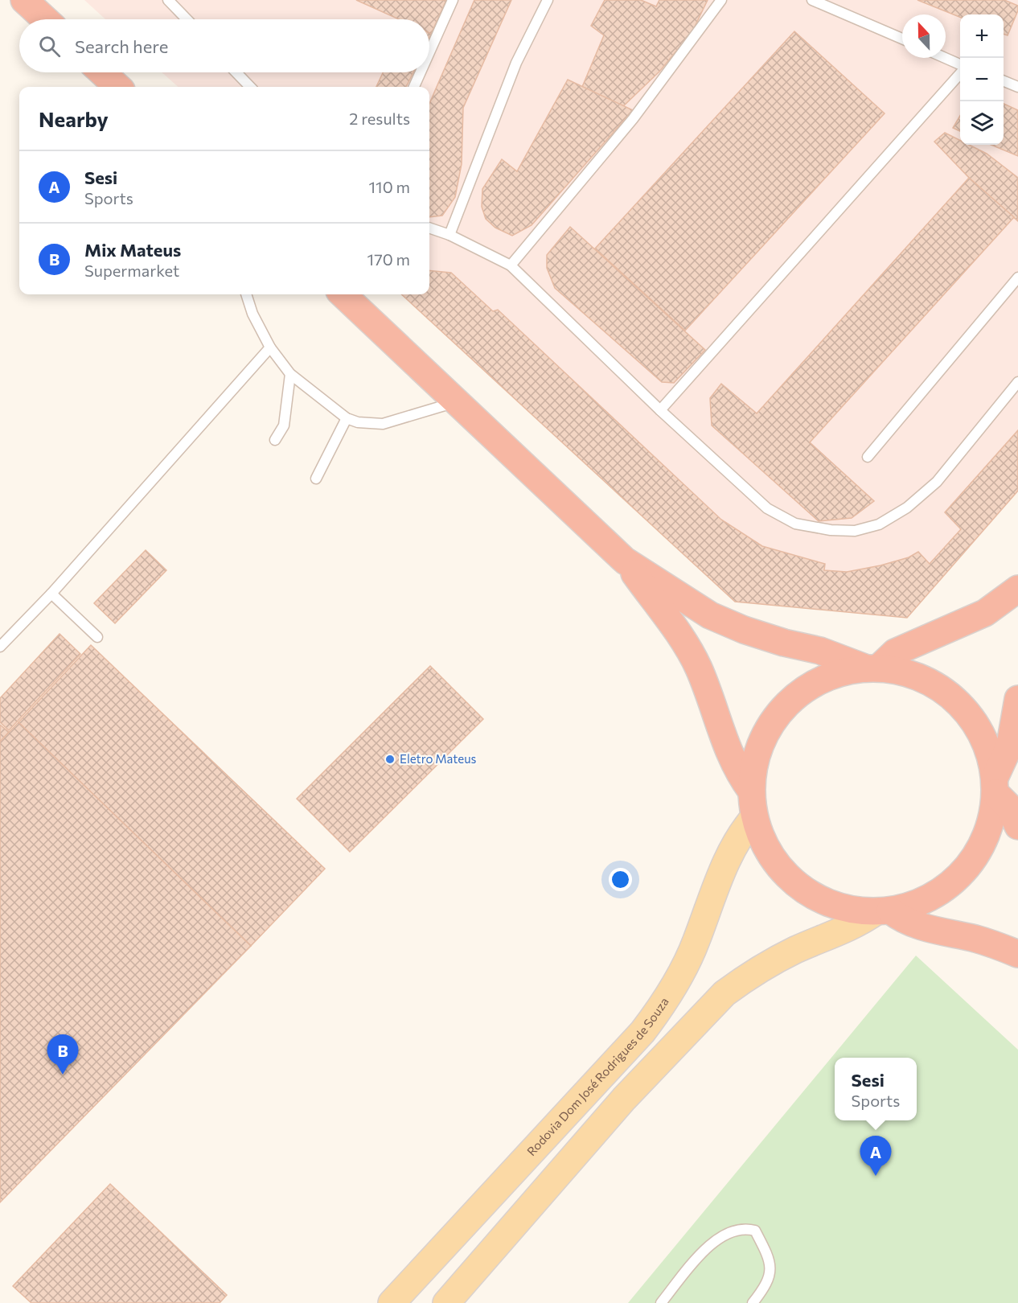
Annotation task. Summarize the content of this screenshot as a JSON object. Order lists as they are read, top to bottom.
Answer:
{
  "streets": {
    "main road": ["Rodovia Dom José Rodrigues de Souza"]
  },
  "places": ["Eletro Mateus"],
  "north": "top",
  "page": {
    "map_buttons": ["+", "−"],
    "search": "Search here",
    "heading": ["Nearby", "2 results"],
    "list": [
      {
        "mark": "A",
        "name": "Sesi",
        "note": "Sports",
        "value": "110 m"
      },
      {
        "mark": "B",
        "name": "Mix Mateus",
        "note": "Supermarket",
        "value": "170 m"
      }
    ],
    "pins": ["B", "A"],
    "popup": ["Sesi", "Sports"]
  }
}
